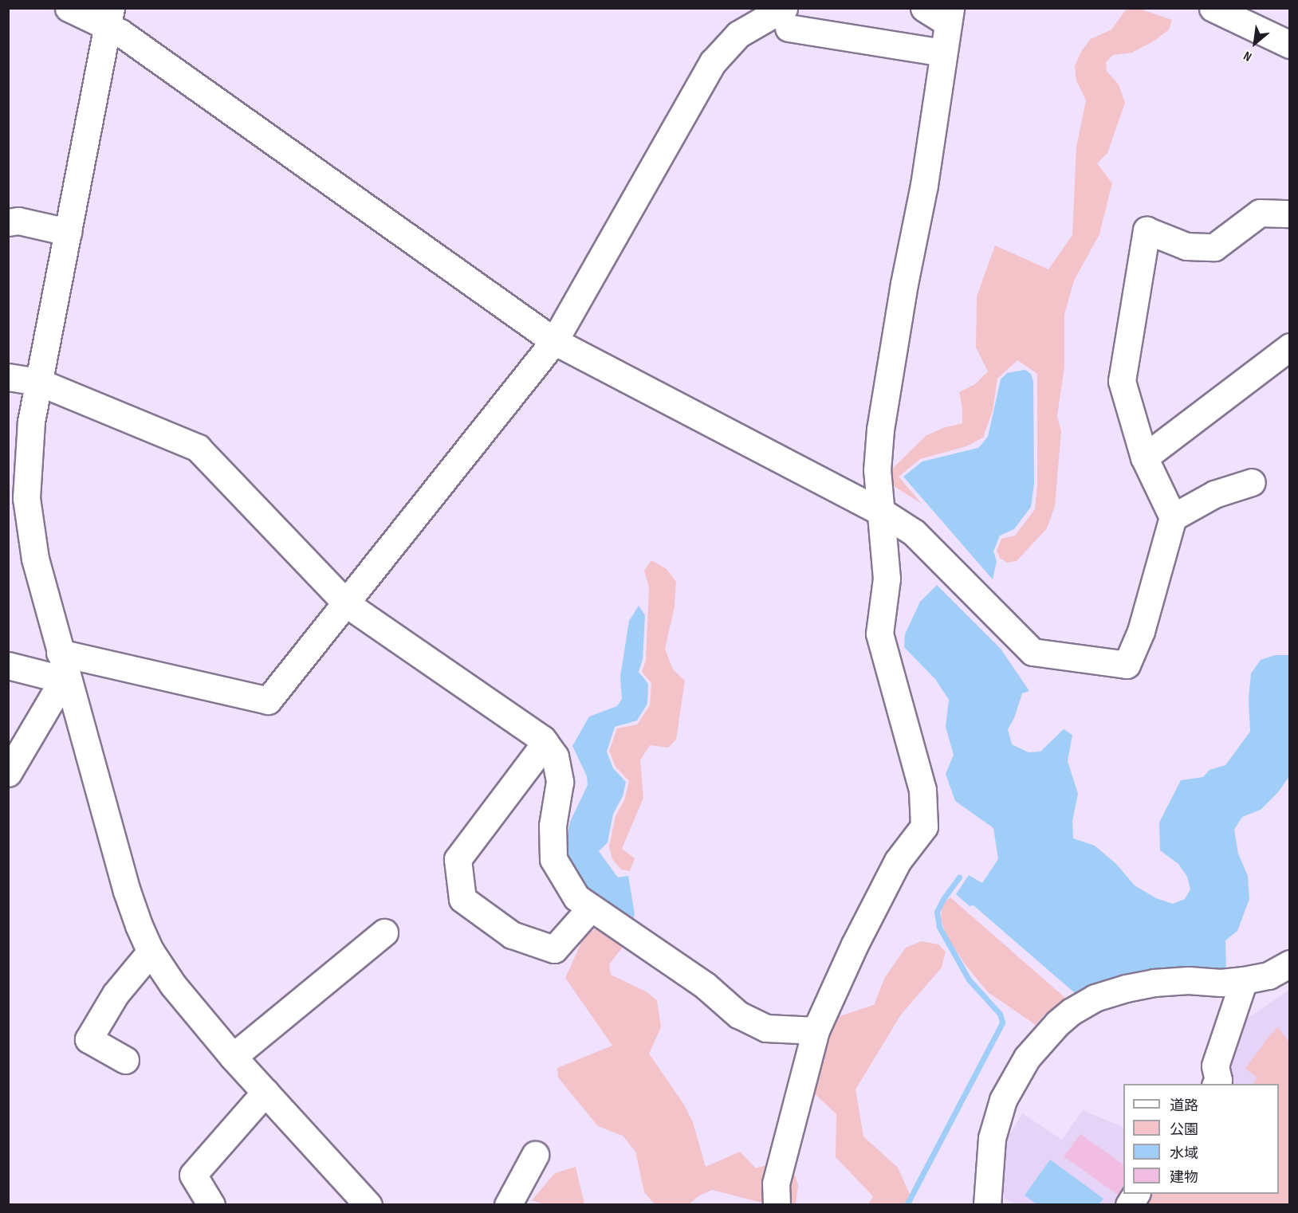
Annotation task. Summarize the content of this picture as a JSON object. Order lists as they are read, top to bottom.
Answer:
{
  "legend": [
    "道路",
    "公園",
    "水域",
    "建物"
  ],
  "north": "bottom left"
}
